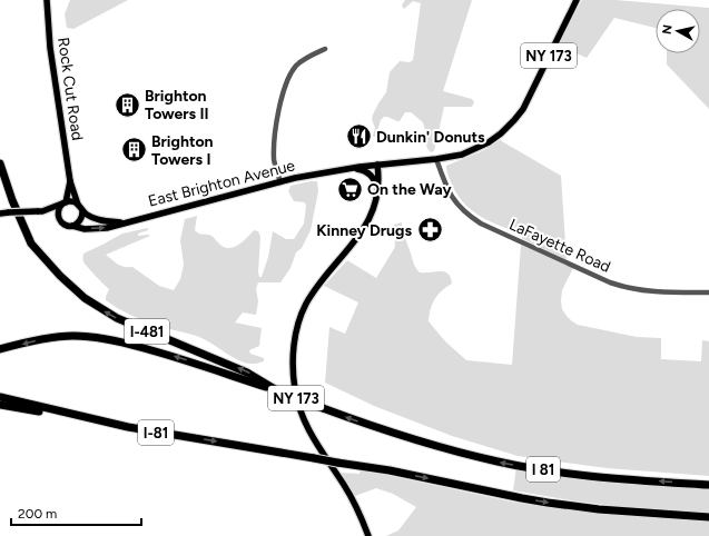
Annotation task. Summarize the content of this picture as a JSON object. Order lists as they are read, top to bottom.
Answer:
{
  "streets": {
    "highway": ["I-481", "I-81", "I 81"],
    "main road": ["NY 173", "Rock Cut Road", "East Brighton Avenue"],
    "street": ["LaFayette Road"]
  },
  "crossings": [
    ["NY 173", "East Brighton Avenue"],
    ["NY 173", "LaFayette Road"],
    ["Rock Cut Road", "East Brighton Avenue"],
    ["I-481", "I 81"],
    ["I-81", "I 81"]
  ],
  "places": {
    "building": ["Brighton Towers II", "Brighton Towers I"],
    "restaurant": ["Dunkin' Donuts"],
    "supermarket": ["On the Way"],
    "pharmacy": ["Kinney Drugs"]
  },
  "scale_bar": "200 m",
  "north": "left"
}
